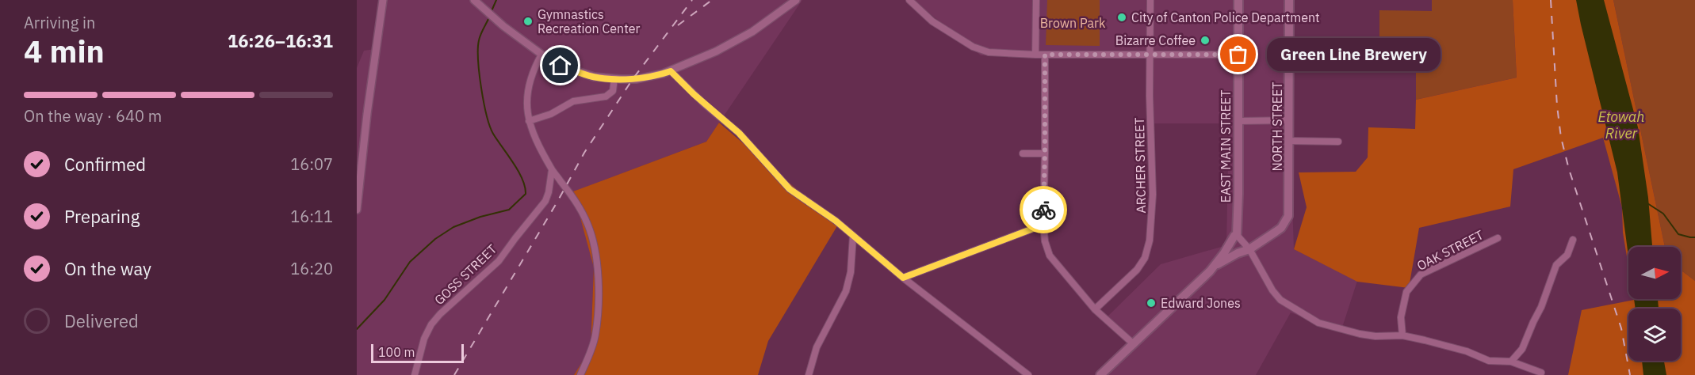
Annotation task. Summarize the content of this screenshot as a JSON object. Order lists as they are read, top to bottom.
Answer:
{
  "streets": {
    "main road": ["NORTH STREET", "EAST MAIN STREET"],
    "street": ["ARCHER STREET", "OAK STREET", "GOSS STREET"]
  },
  "water": ["Etowah River"],
  "parks": ["Brown Park"],
  "places": [
    "City of Canton Police Department",
    "Gymnastics Recreation Center",
    "Bizarre Coffee",
    "Green Line Brewery",
    "Edward Jones"
  ],
  "scale_bar": "100 m",
  "north": "right",
  "page": {
    "heading": ["4 min", "Arriving in", "16:26–16:31"],
    "bubble": "Green Line Brewery",
    "bar": "On the way · 640 m",
    "list": [
      ["Confirmed", "16:07"],
      ["Preparing", "16:11"],
      ["On the way", "16:20"],
      "Delivered"
    ],
    "scale": "100 m"
  }
}
